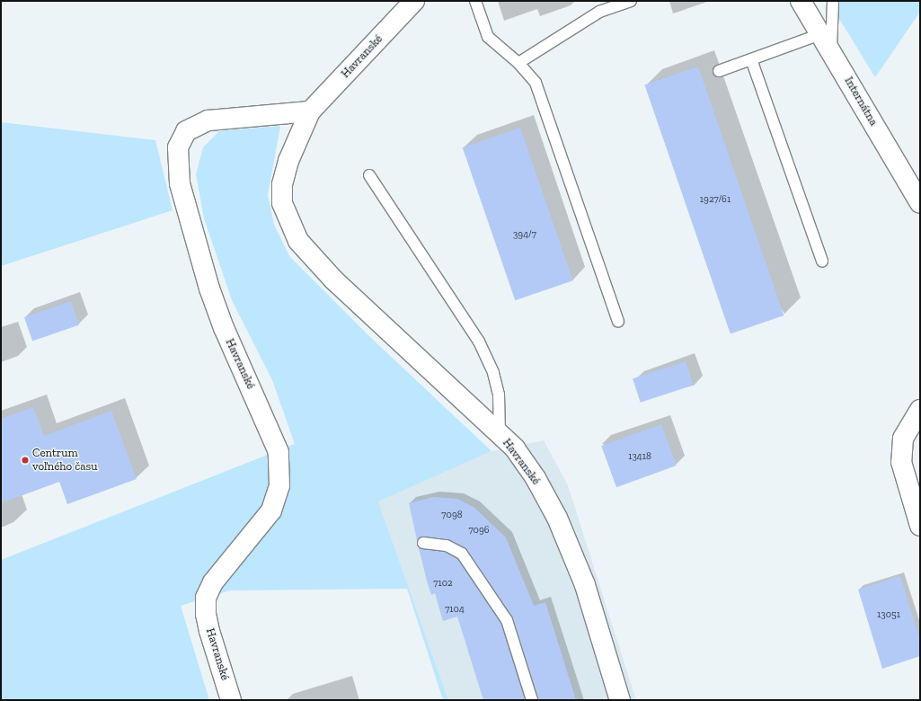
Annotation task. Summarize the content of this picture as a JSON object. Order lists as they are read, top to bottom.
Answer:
{
  "streets": {
    "street": ["Havranské", "Internátna"]
  },
  "places": ["Centrum voľného času"],
  "house_numbers": [
    "1927/61",
    "394/7",
    "13418",
    "7098",
    "7096",
    "7102",
    "7104",
    "13051"
  ]
}
